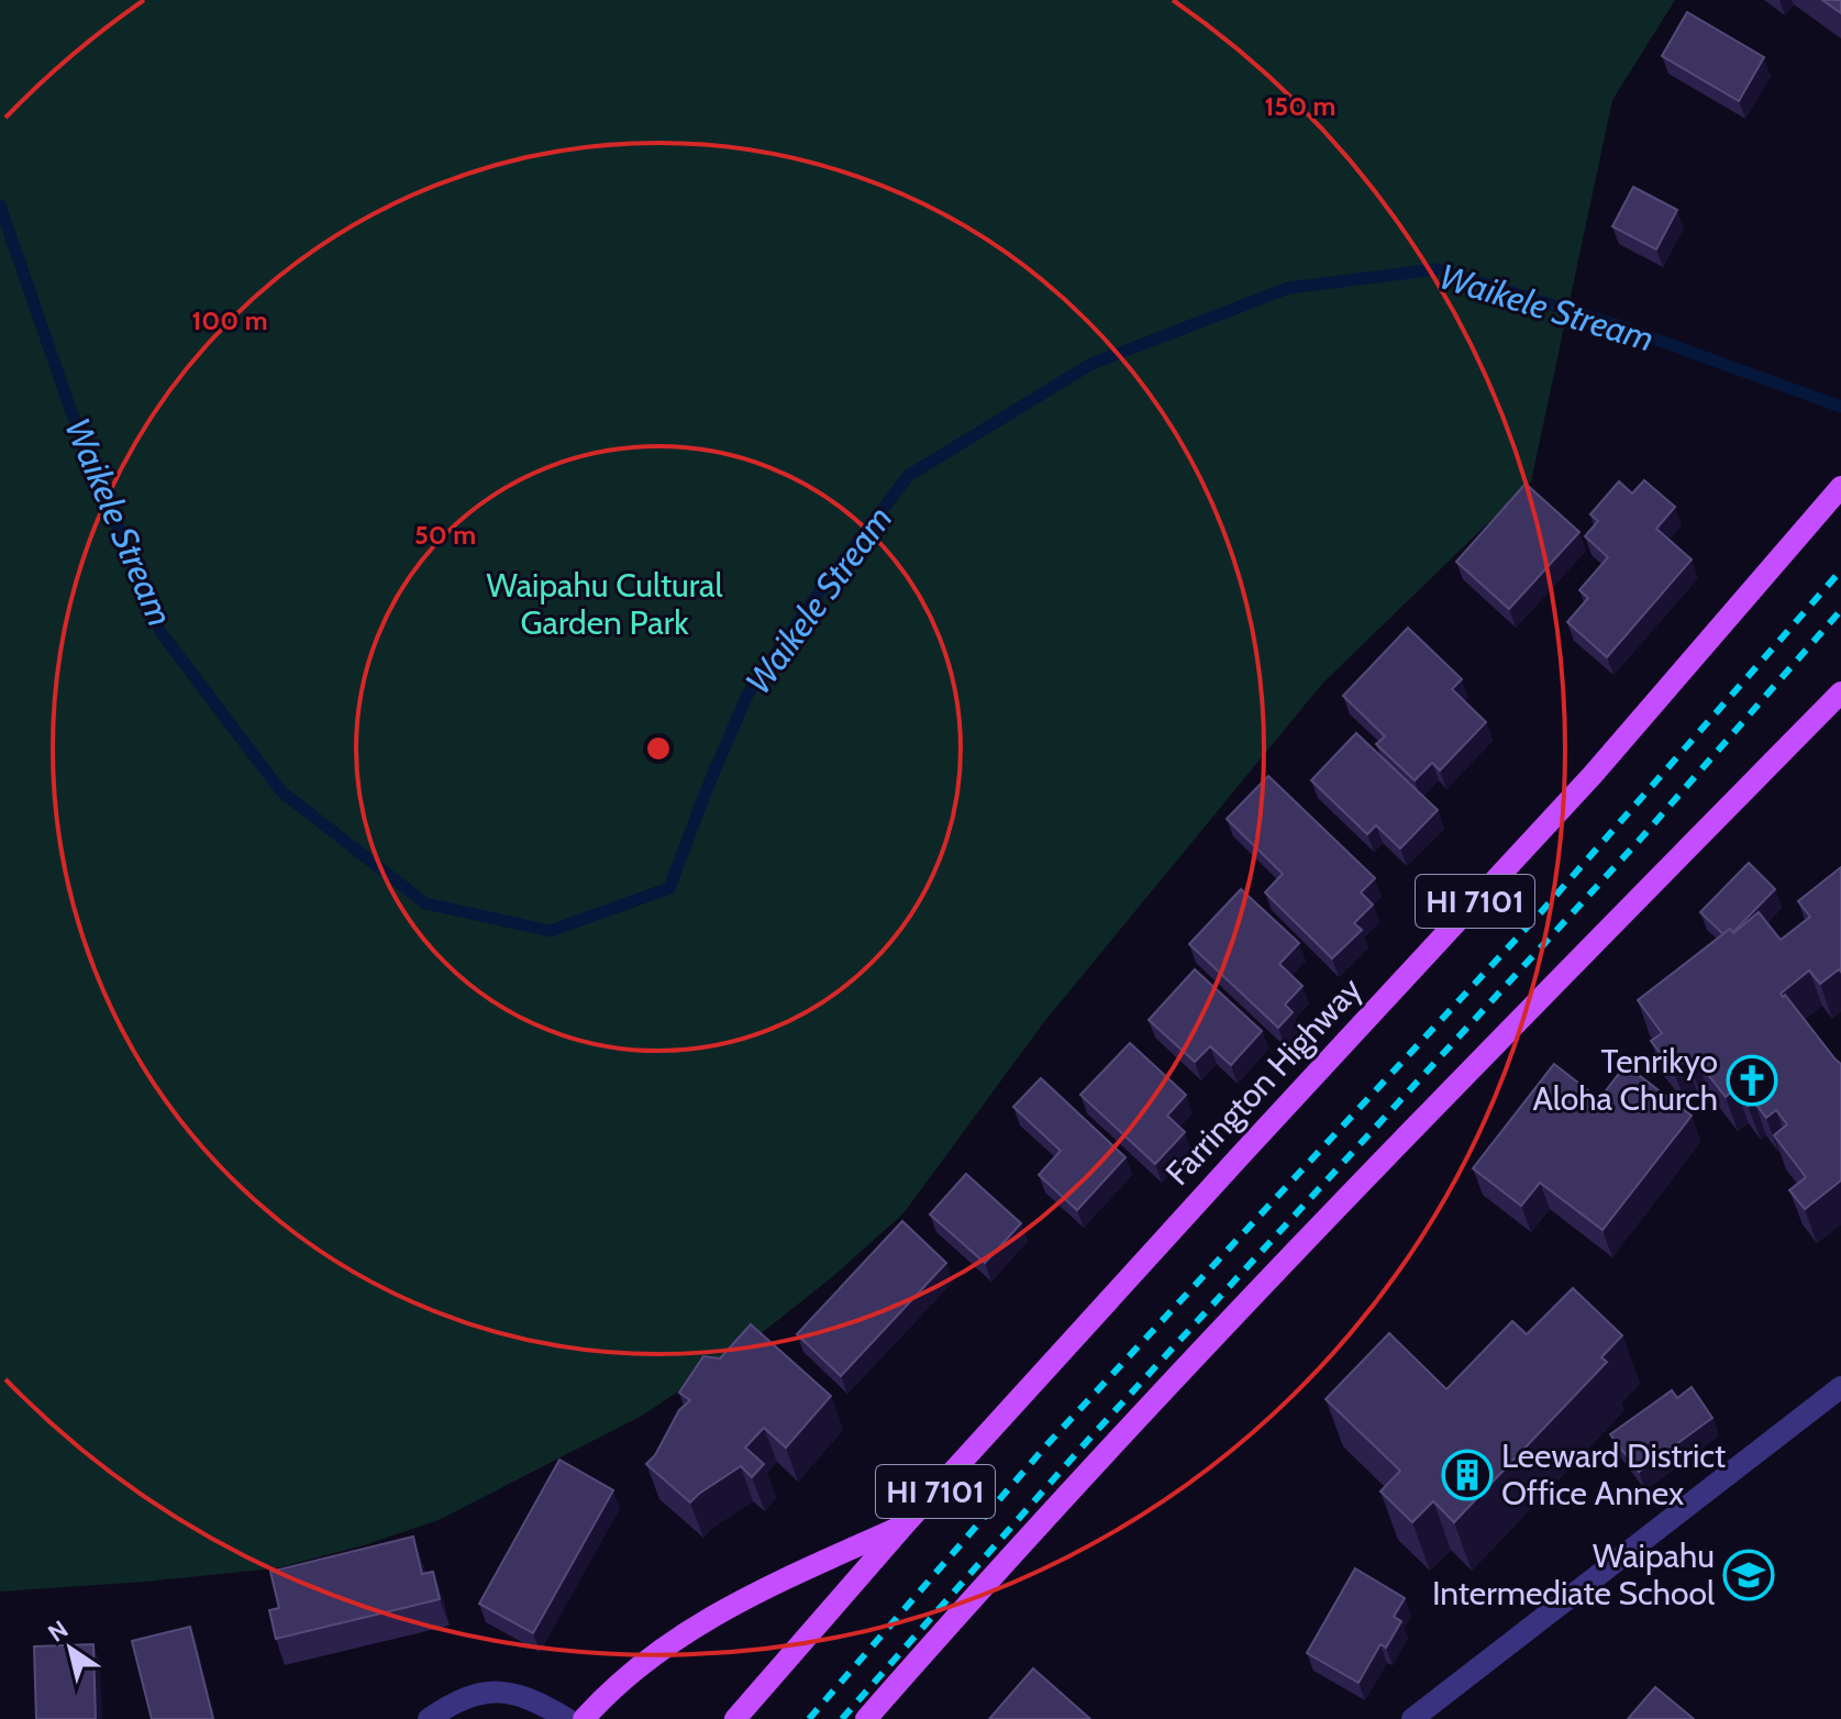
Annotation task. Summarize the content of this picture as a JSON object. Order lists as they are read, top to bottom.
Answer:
{
  "streets": {
    "main road": ["HI 7101", "Farrington Highway"]
  },
  "water": ["Waikele Stream"],
  "parks": ["Waipahu Cultural Garden Park"],
  "places": {
    "church": ["Tenrikyo Aloha Church"],
    "building": ["Leeward District Office Annex"],
    "school or university": ["Waipahu Intermediate School"]
  },
  "north": "top left",
  "rings": ["150 m", "100 m", "50 m"]
}
